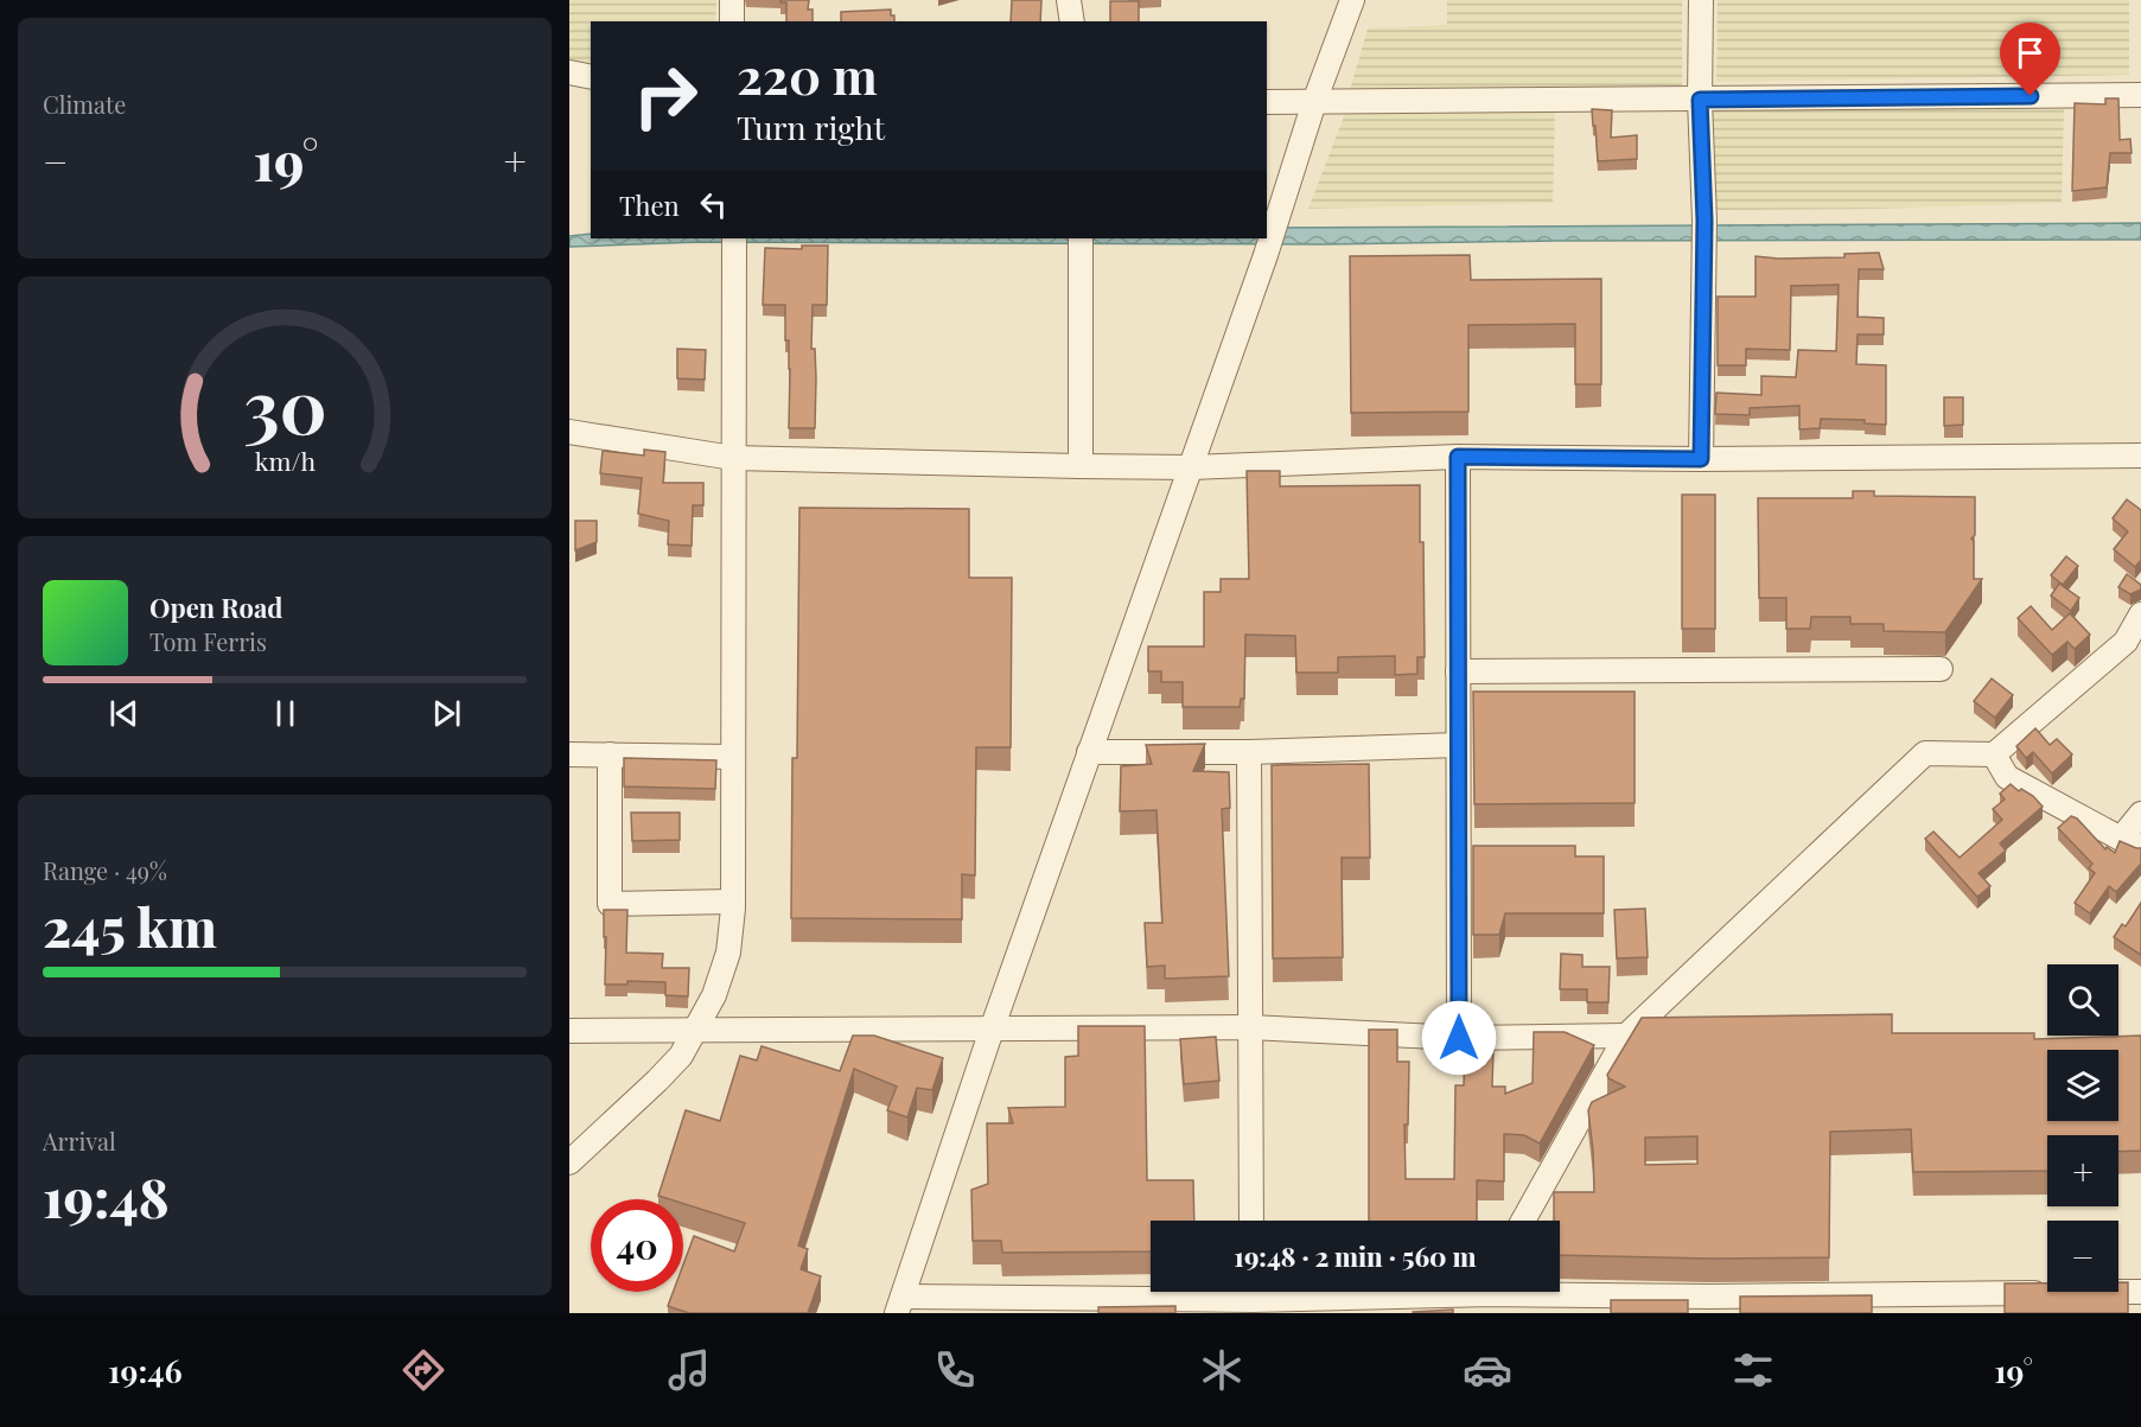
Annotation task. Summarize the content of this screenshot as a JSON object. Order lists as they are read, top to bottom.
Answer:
{
  "page": {
    "tile": [
      "Climate",
      ["Range · 49%", "245 km"],
      ["Arrival", "19:48"]
    ],
    "turn": ["220 m", "Turn right"],
    "heat": ["−", "19°", "+"],
    "then": "Then",
    "song": ["Open Road", "Tom Ferris"],
    "map_buttons": ["+", "−"],
    "limit": "40",
    "trip": "19:48 · 2 min · 560 m",
    "tabs": ["19:46", "19°"],
    "gauge": ["30", "km/h"]
  }
}
